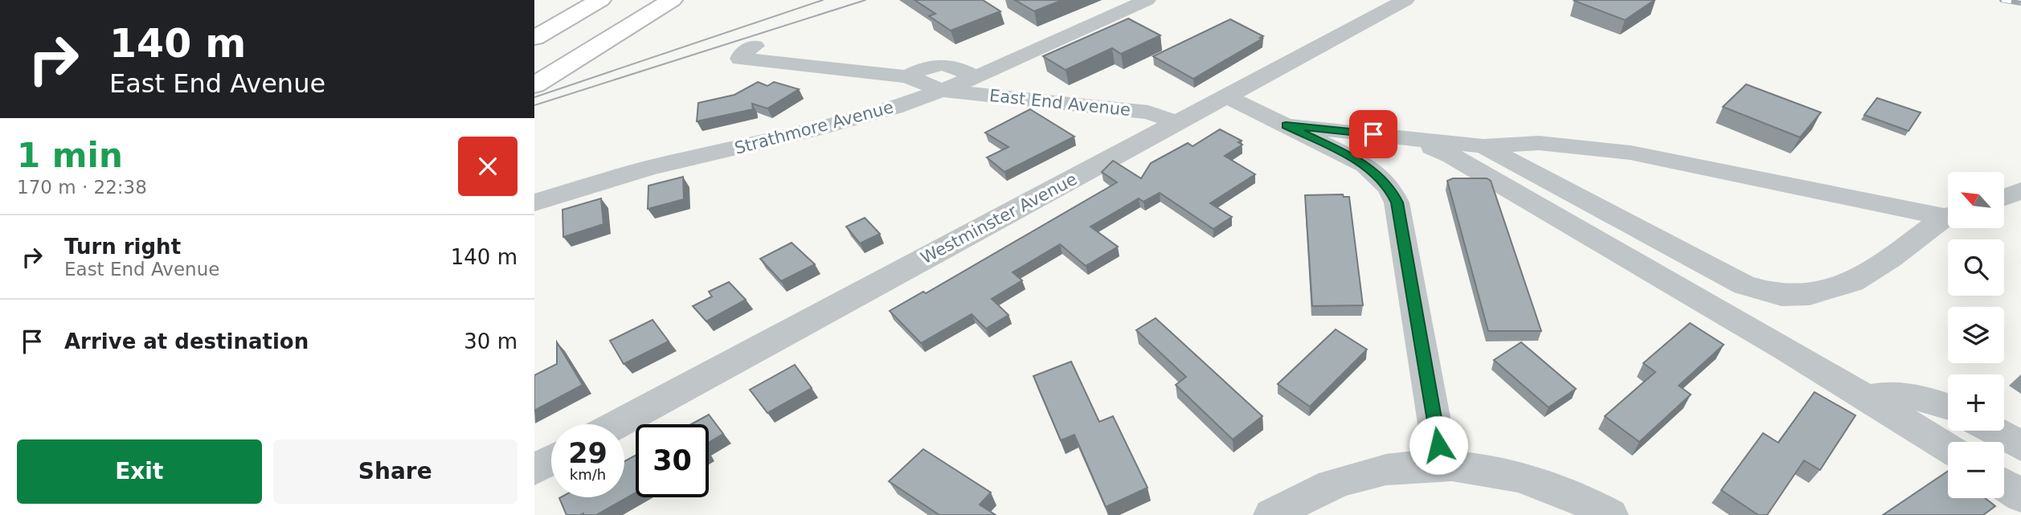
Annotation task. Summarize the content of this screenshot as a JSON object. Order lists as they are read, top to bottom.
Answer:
{
  "streets": {
    "street": ["East End Avenue", "Strathmore Avenue", "Westminster Avenue"]
  },
  "crossings": [
    ["East End Avenue", "Strathmore Avenue"],
    ["East End Avenue", "Westminster Avenue"]
  ],
  "north": "top left",
  "page": {
    "turn": ["140 m", "East End Avenue"],
    "heading": ["1 min", "170 m · 22:38"],
    "map_buttons": ["+", "−"],
    "list": [
      {
        "name": "Turn right",
        "note": "East End Avenue",
        "value": "140 m"
      },
      {
        "name": "Arrive at destination",
        "value": "30 m"
      }
    ],
    "speed": "29 km/h",
    "limit": "30",
    "buttons": ["Exit", "Share"]
  }
}
